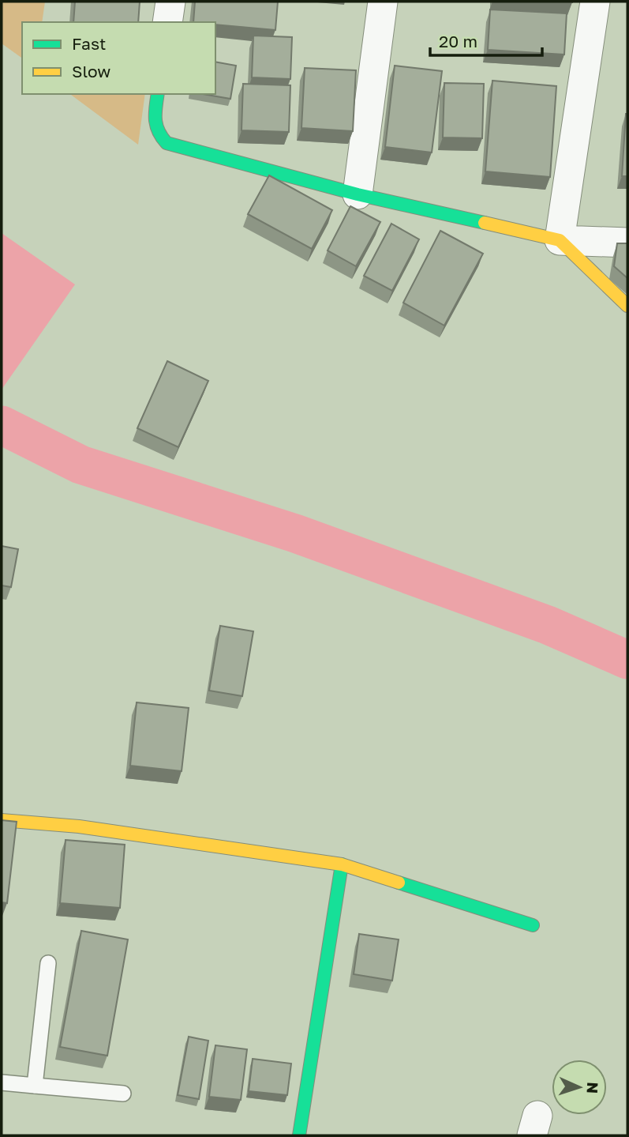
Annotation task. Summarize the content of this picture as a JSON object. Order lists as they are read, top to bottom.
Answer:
{
  "legend": ["Fast", "Slow"],
  "scale_bar": "20 m",
  "north": "right"
}
